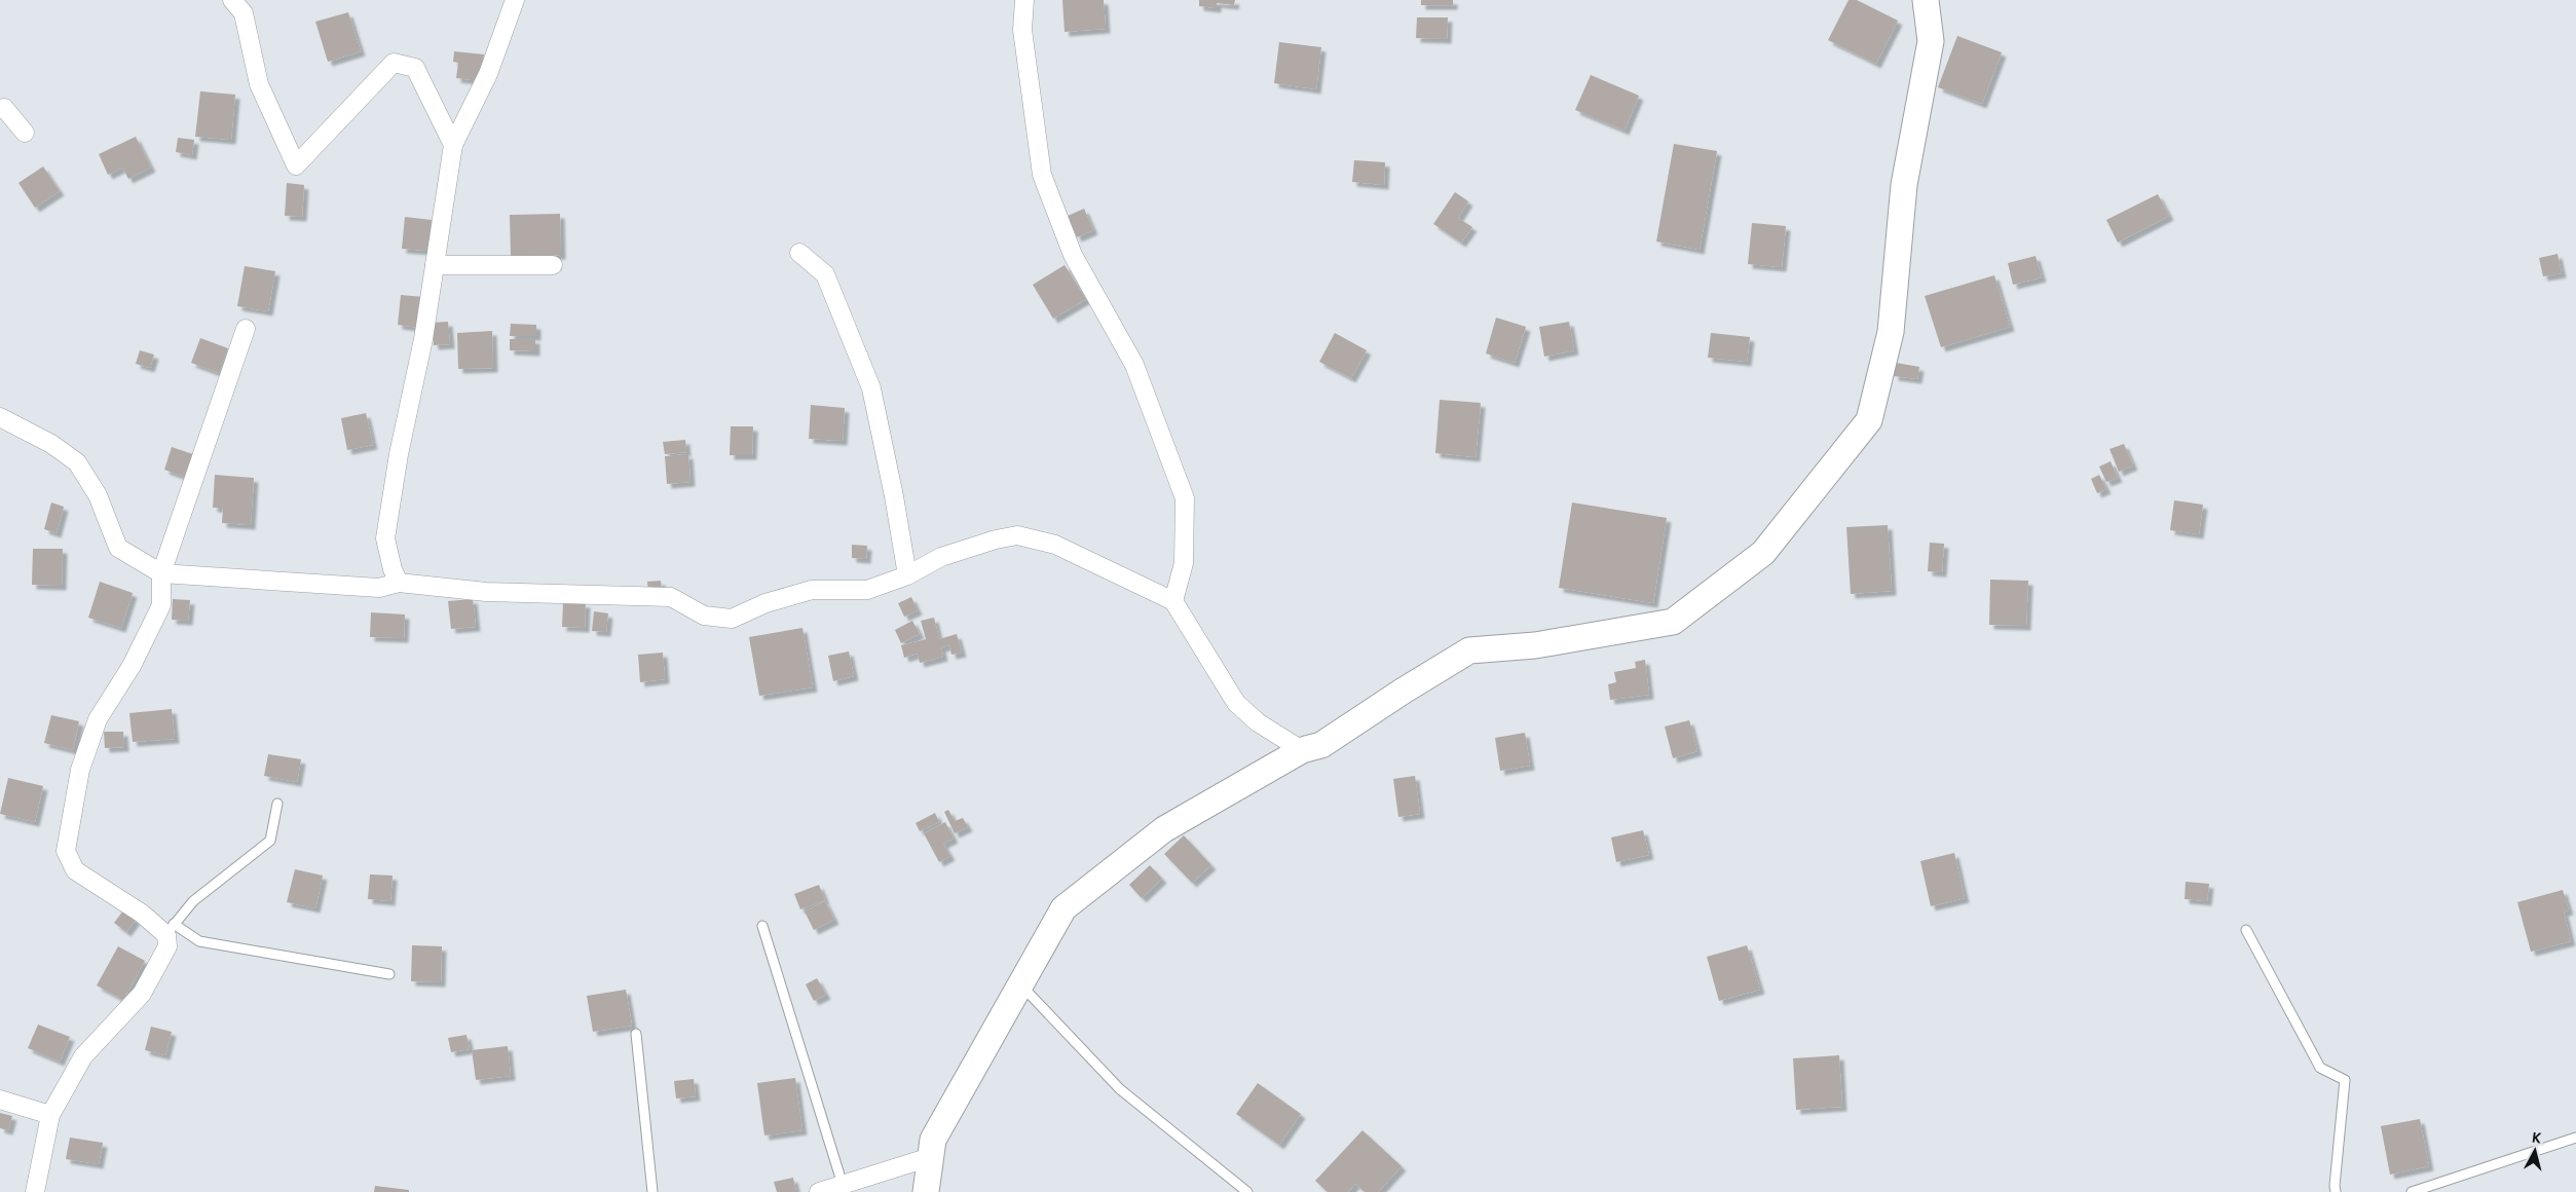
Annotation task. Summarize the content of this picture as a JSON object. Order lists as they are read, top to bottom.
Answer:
{
  "north": "top"
}
